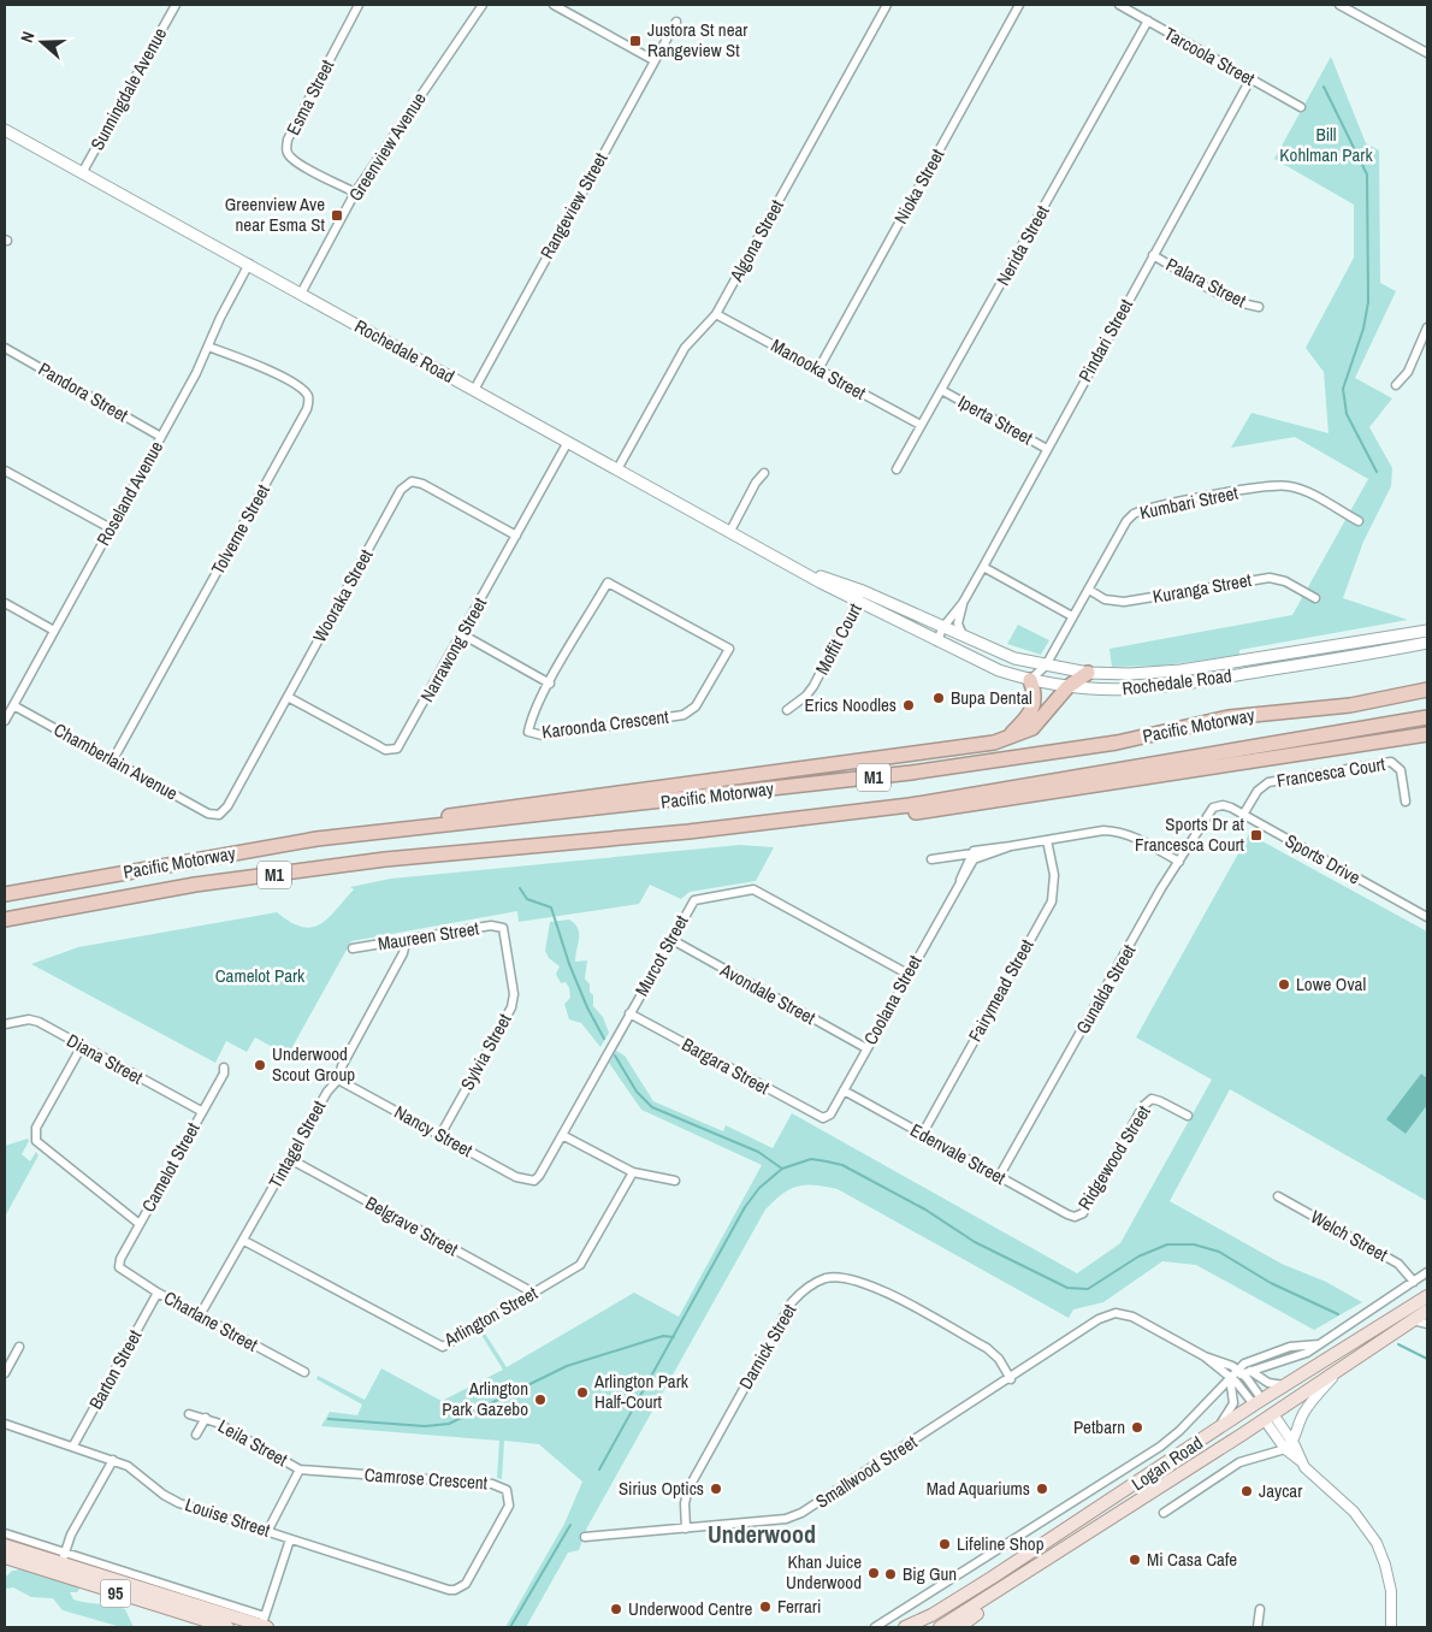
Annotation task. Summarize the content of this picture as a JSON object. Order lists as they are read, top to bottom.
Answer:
{
  "streets": {
    "highway": ["Pacific Motorway", "M1"],
    "main road": ["Rochedale Road", "Logan Road", "95"],
    "street": [
      "Tarcoola Street",
      "Sunningdale Avenue",
      "Esma Street",
      "Greenview Avenue",
      "Nioka Street",
      "Rangeview Street",
      "Algona Street",
      "Nerida Street",
      "Palara Street",
      "Pindari Street",
      "Manooka Street",
      "Pandora Street",
      "Iperta Street",
      "Roseland Avenue",
      "Kumbari Street",
      "Tolverne Street",
      "Kuranga Street",
      "Wooraka Street",
      "Moffit Court",
      "Narrawong Street",
      "Karoonda Crescent",
      "Chamberlain Avenue",
      "Francesca Court",
      "Sports Drive",
      "Maureen Street",
      "Murcot Street",
      "Gunalda Street",
      "Fairymead Street",
      "Avondale Street",
      "Coolana Street",
      "Sylvia Street",
      "Diana Street",
      "Bargara Street",
      "Nancy Street",
      "Tintagel Street",
      "Edenvale Street",
      "Ridgewood Street",
      "Camelot Street",
      "Belgrave Street",
      "Welch Street",
      "Arlington Street",
      "Charlane Street",
      "Darnick Street",
      "Barton Street",
      "Leila Street",
      "Smallwood Street",
      "Camrose Crescent",
      "Louise Street"
    ]
  },
  "crossings": [
    ["Tarcoola Street", "Nerida Street"],
    ["Tarcoola Street", "Pindari Street"],
    ["Sunningdale Avenue", "Rochedale Road"],
    ["Esma Street", "Greenview Avenue"],
    ["Greenview Avenue", "Rochedale Road"],
    ["Nioka Street", "Manooka Street"],
    ["Rangeview Street", "Rochedale Road"],
    ["Algona Street", "Rochedale Road"],
    ["Algona Street", "Manooka Street"],
    ["Nerida Street", "Manooka Street"],
    ["Nerida Street", "Iperta Street"],
    ["Palara Street", "Pindari Street"],
    ["Pindari Street", "Rochedale Road"],
    ["Pindari Street", "Iperta Street"],
    ["Rochedale Road", "Roseland Avenue"],
    ["Rochedale Road", "Kumbari Street"],
    ["Rochedale Road", "Moffit Court"],
    ["Rochedale Road", "Narrawong Street"],
    ["Pandora Street", "Roseland Avenue"],
    ["Roseland Avenue", "Tolverne Street"],
    ["Roseland Avenue", "Chamberlain Avenue"],
    ["Kumbari Street", "Kuranga Street"],
    ["Tolverne Street", "Chamberlain Avenue"],
    ["Wooraka Street", "Narrawong Street"],
    ["Wooraka Street", "Chamberlain Avenue"],
    ["Francesca Court", "Sports Drive"],
    ["Sports Drive", "Gunalda Street"],
    ["Maureen Street", "Sylvia Street"],
    ["Maureen Street", "Tintagel Street"],
    ["Murcot Street", "Avondale Street"],
    ["Murcot Street", "Coolana Street"],
    ["Murcot Street", "Bargara Street"],
    ["Murcot Street", "Nancy Street"],
    ["Gunalda Street", "Edenvale Street"],
    ["Fairymead Street", "Edenvale Street"],
    ["Avondale Street", "Coolana Street"],
    ["Coolana Street", "Bargara Street"],
    ["Coolana Street", "Edenvale Street"],
    ["Sylvia Street", "Nancy Street"],
    ["Diana Street", "Camelot Street"],
    ["Nancy Street", "Tintagel Street"],
    ["Tintagel Street", "Belgrave Street"],
    ["Tintagel Street", "Arlington Street"],
    ["Tintagel Street", "Charlane Street"],
    ["Edenvale Street", "Ridgewood Street"],
    ["Camelot Street", "Charlane Street"],
    ["Belgrave Street", "Arlington Street"],
    ["Charlane Street", "Barton Street"],
    ["Darnick Street", "Smallwood Street"],
    ["Barton Street", "Louise Street"],
    ["Leila Street", "Camrose Crescent"],
    ["Camrose Crescent", "Louise Street"]
  ],
  "districts": ["Underwood"],
  "parks": ["Bill Kohlman Park", "Camelot Park"],
  "places": {
    "transit": ["Justora St near Rangeview St", "Greenview Ave near Esma St", "Sports Dr at Francesca Court"],
    "other": [
      "Bupa Dental",
      "Erics Noodles",
      "Lowe Oval",
      "Underwood Scout Group",
      "Arlington Park Half-Court",
      "Arlington Park Gazebo",
      "Petbarn",
      "Sirius Optics",
      "Mad Aquariums",
      "Jaycar",
      "Lifeline Shop",
      "Mi Casa Cafe",
      "Khan Juice Underwood",
      "Big Gun",
      "Ferrari",
      "Underwood Centre"
    ]
  },
  "north": "left"
}
